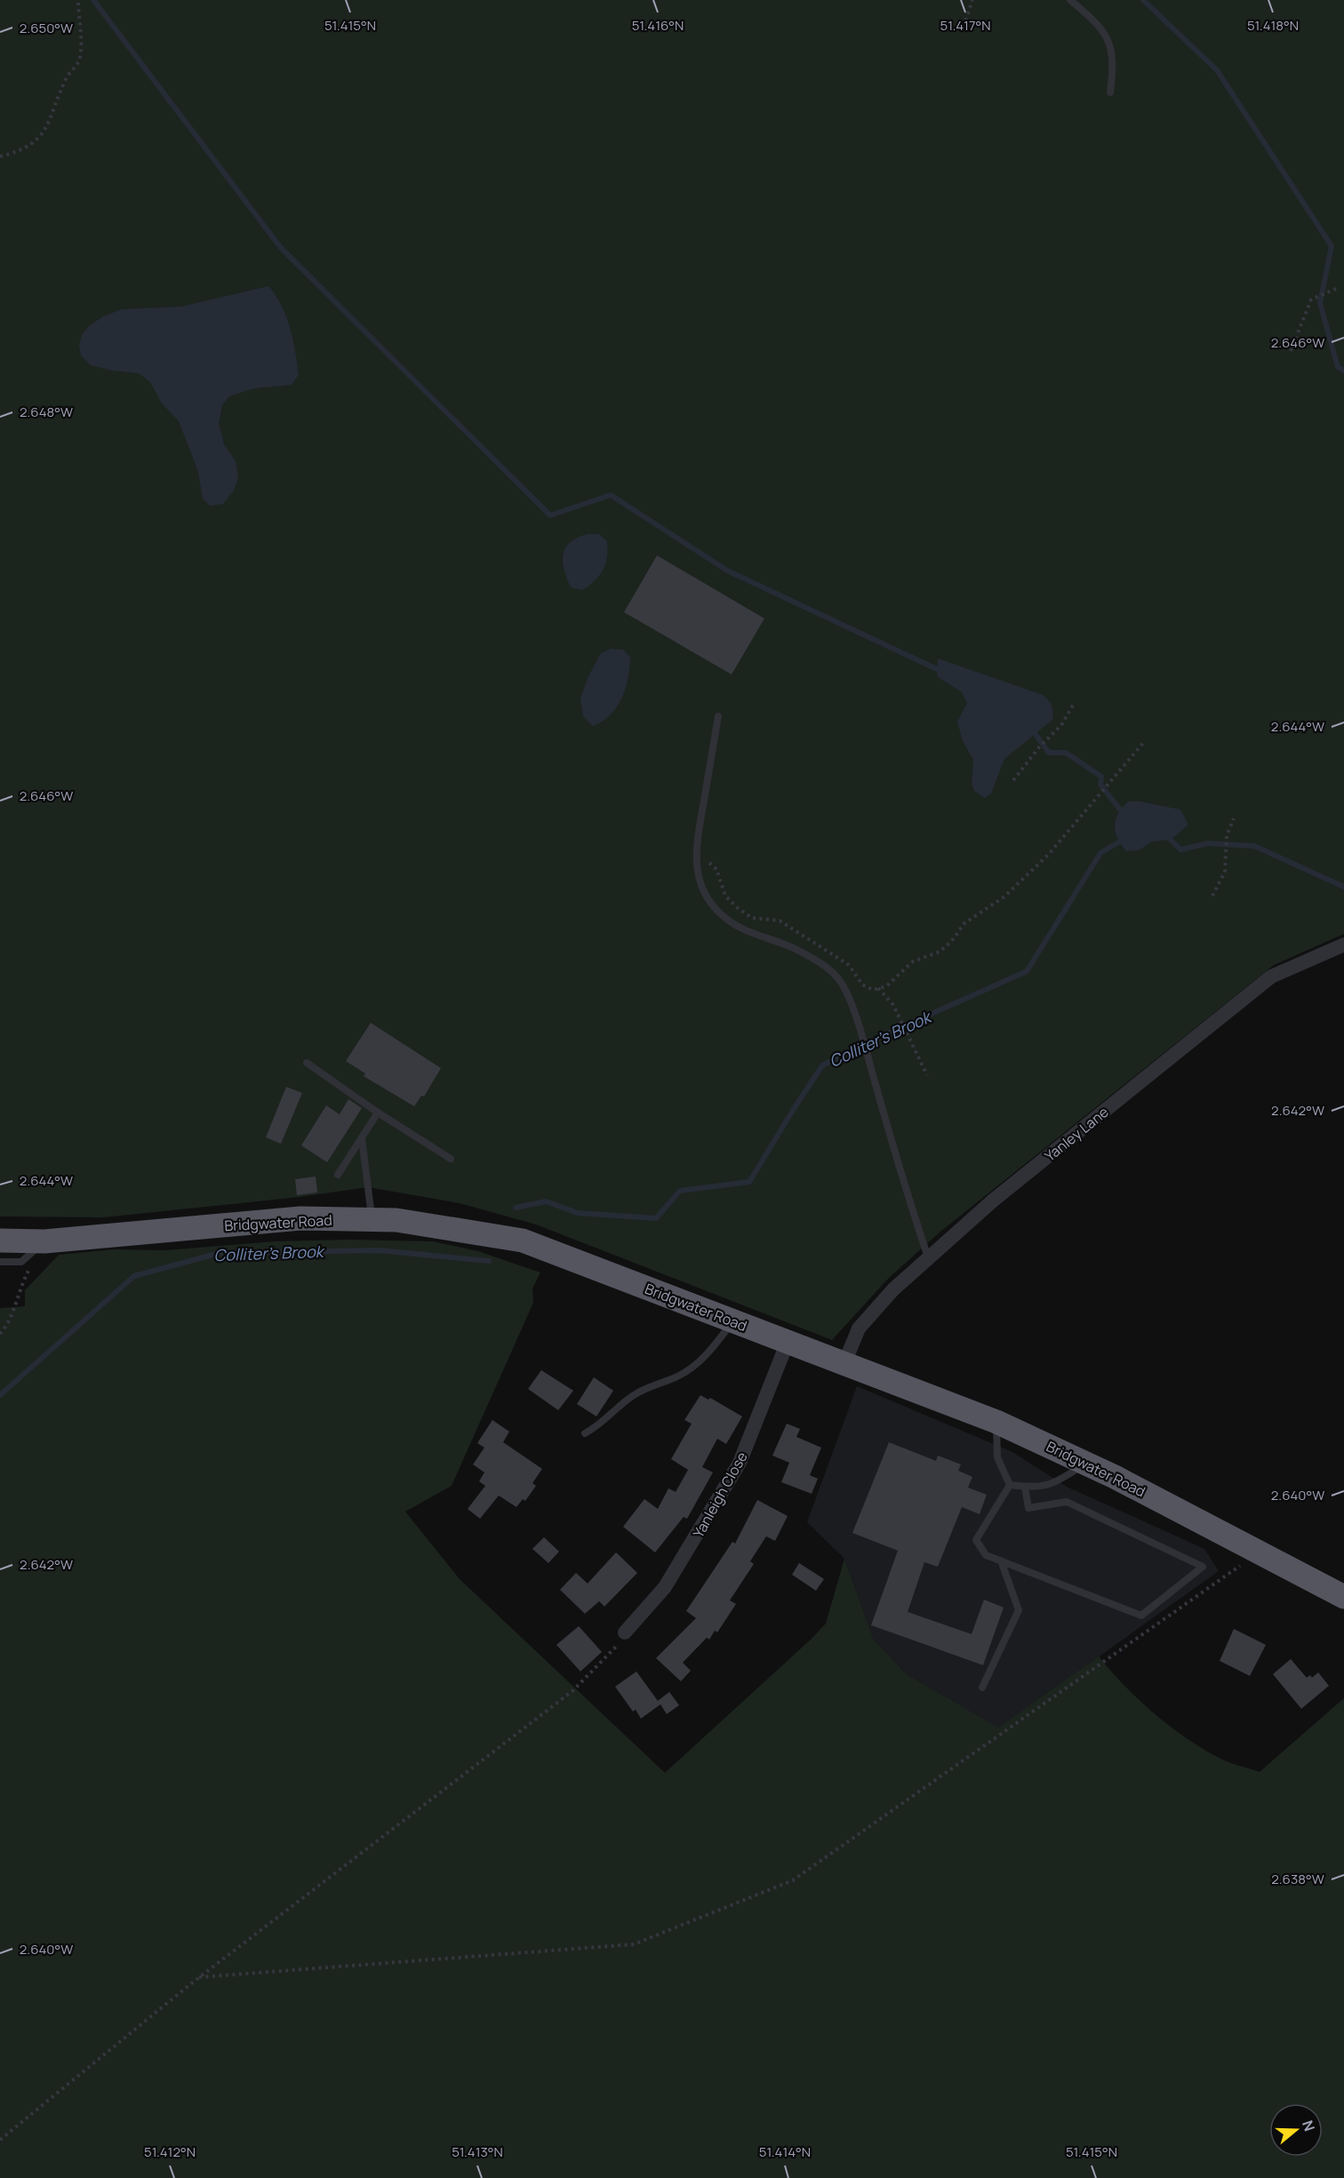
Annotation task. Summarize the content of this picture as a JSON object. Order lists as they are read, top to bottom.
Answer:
{
  "streets": {
    "highway": ["Bridgwater Road"],
    "street": ["Yanley Lane", "Yanleigh Close"]
  },
  "crossings": [
    ["Yanley Lane", "Bridgwater Road"],
    ["Bridgwater Road", "Yanleigh Close"]
  ],
  "water": ["Colliter's Brook"],
  "north": "right",
  "coordinates": [
    "51.415°N",
    "51.417°N",
    "51.418°N",
    "51.416°N",
    "2.650°W",
    "2.646°W",
    "2.648°W",
    "2.644°W",
    "2.642°W",
    "2.640°W",
    "2.638°W",
    "51.412°N",
    "51.413°N",
    "51.414°N"
  ]
}
